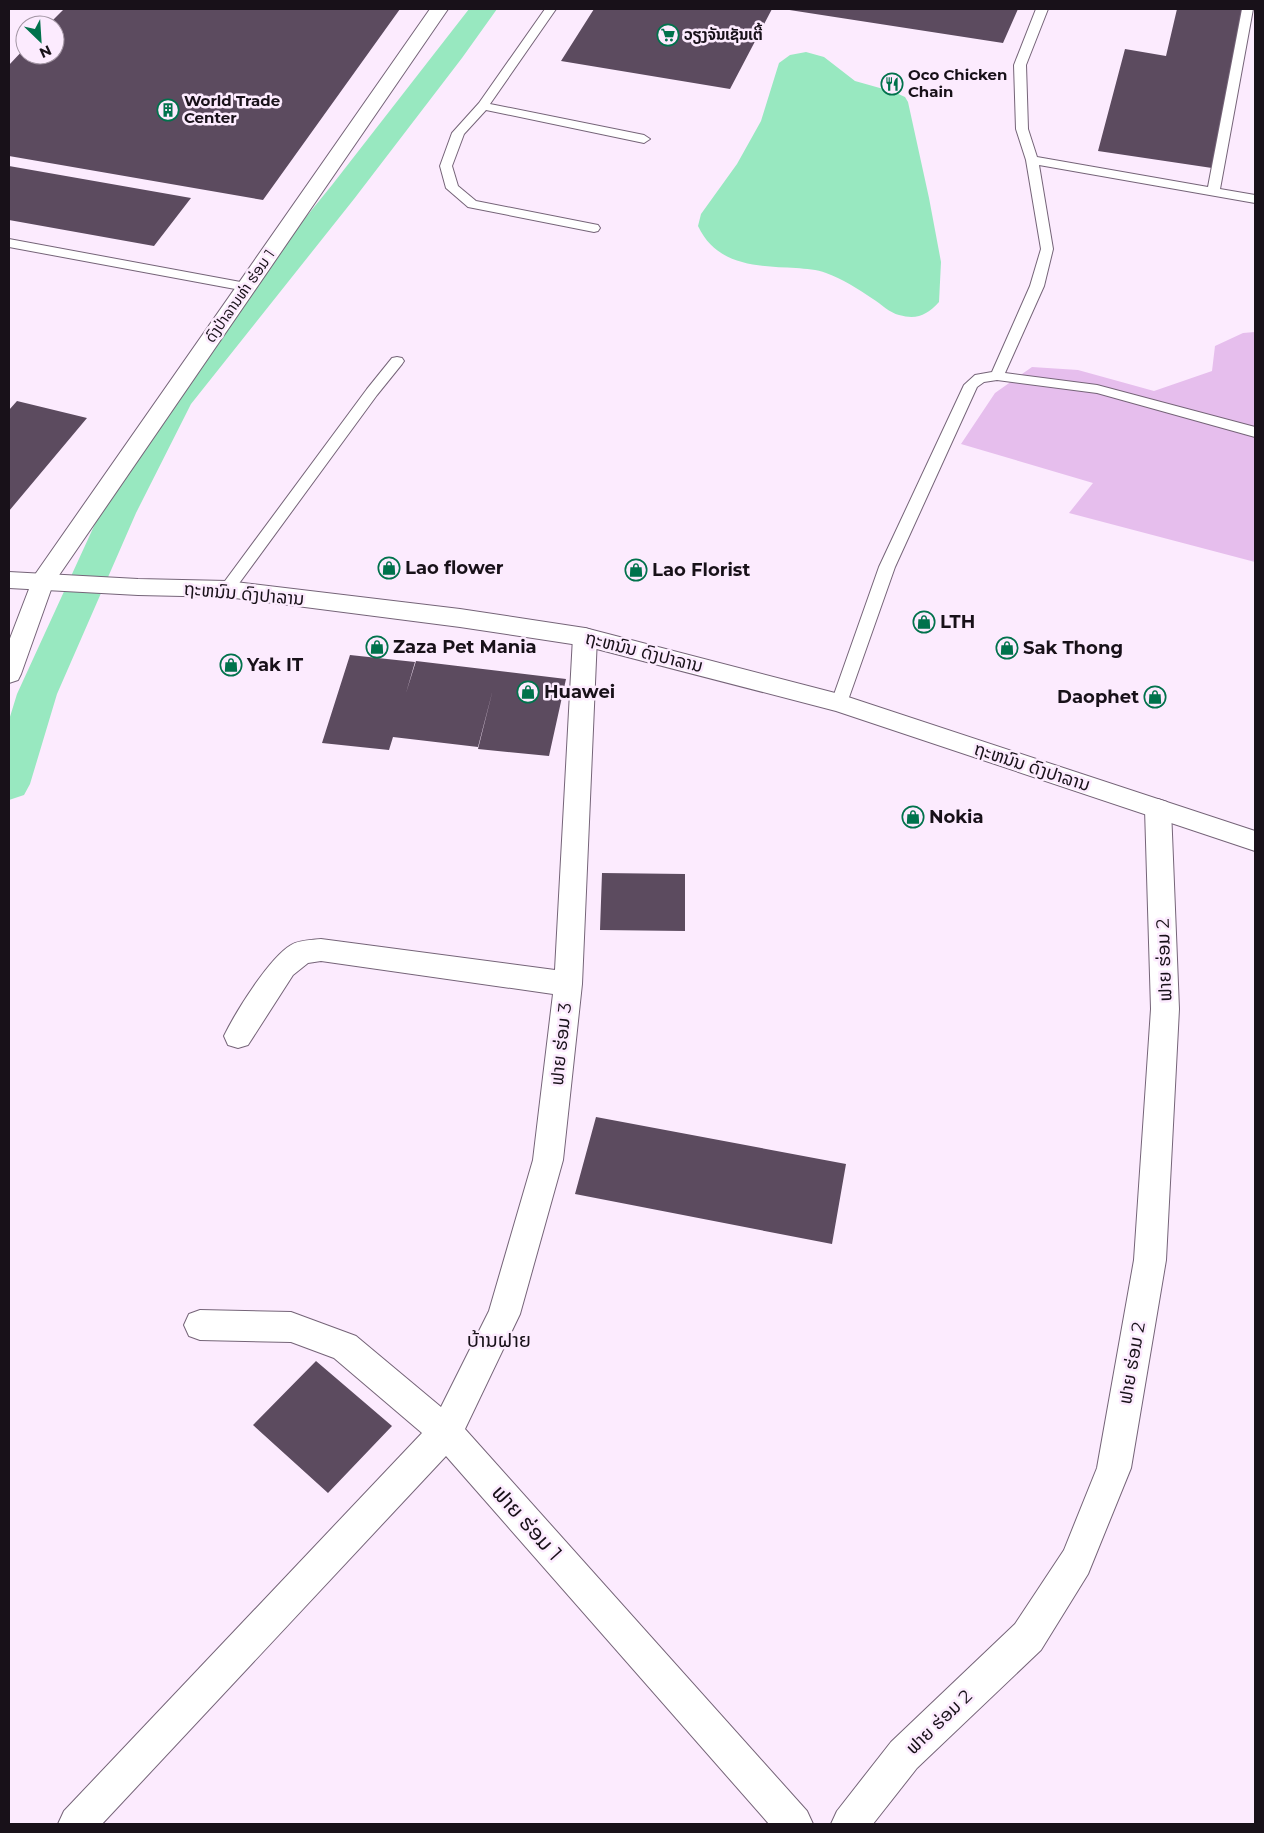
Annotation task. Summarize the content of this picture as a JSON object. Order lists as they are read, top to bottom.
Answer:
{
  "streets": {
    "street": [
      "ດົງປ່າລານທ່າ ຮ່ອມ 1",
      "ຖະຫນົນ ດົງປາລານ",
      "ຟາຍ ຮ່ອມ 2",
      "ຟາຍ ຮ່ອມ 3",
      "ຟາຍ ຮ່ອມ 1"
    ]
  },
  "crossings": [
    ["ດົງປ່າລານທ່າ ຮ່ອມ 1", "ຖະຫນົນ ດົງປາລານ"],
    ["ຖະຫນົນ ດົງປາລານ", "ຟາຍ ຮ່ອມ 2"],
    ["ຖະຫນົນ ດົງປາລານ", "ຟາຍ ຮ່ອມ 3"],
    ["ຟາຍ ຮ່ອມ 3", "ຟາຍ ຮ່ອມ 1"]
  ],
  "districts": ["ບ້ານຝາຍ"],
  "places": {
    "supermarket": ["ວຽງຈັນເຊັນເຕີ້"],
    "restaurant": ["Oco Chicken Chain"],
    "building": ["World Trade Center"],
    "shop": [
      "Lao flower",
      "Lao Florist",
      "LTH",
      "Zaza Pet Mania",
      "Sak Thong",
      "Yak IT",
      "Huawei",
      "Daophet",
      "Nokia"
    ]
  },
  "north": "bottom right"
}
